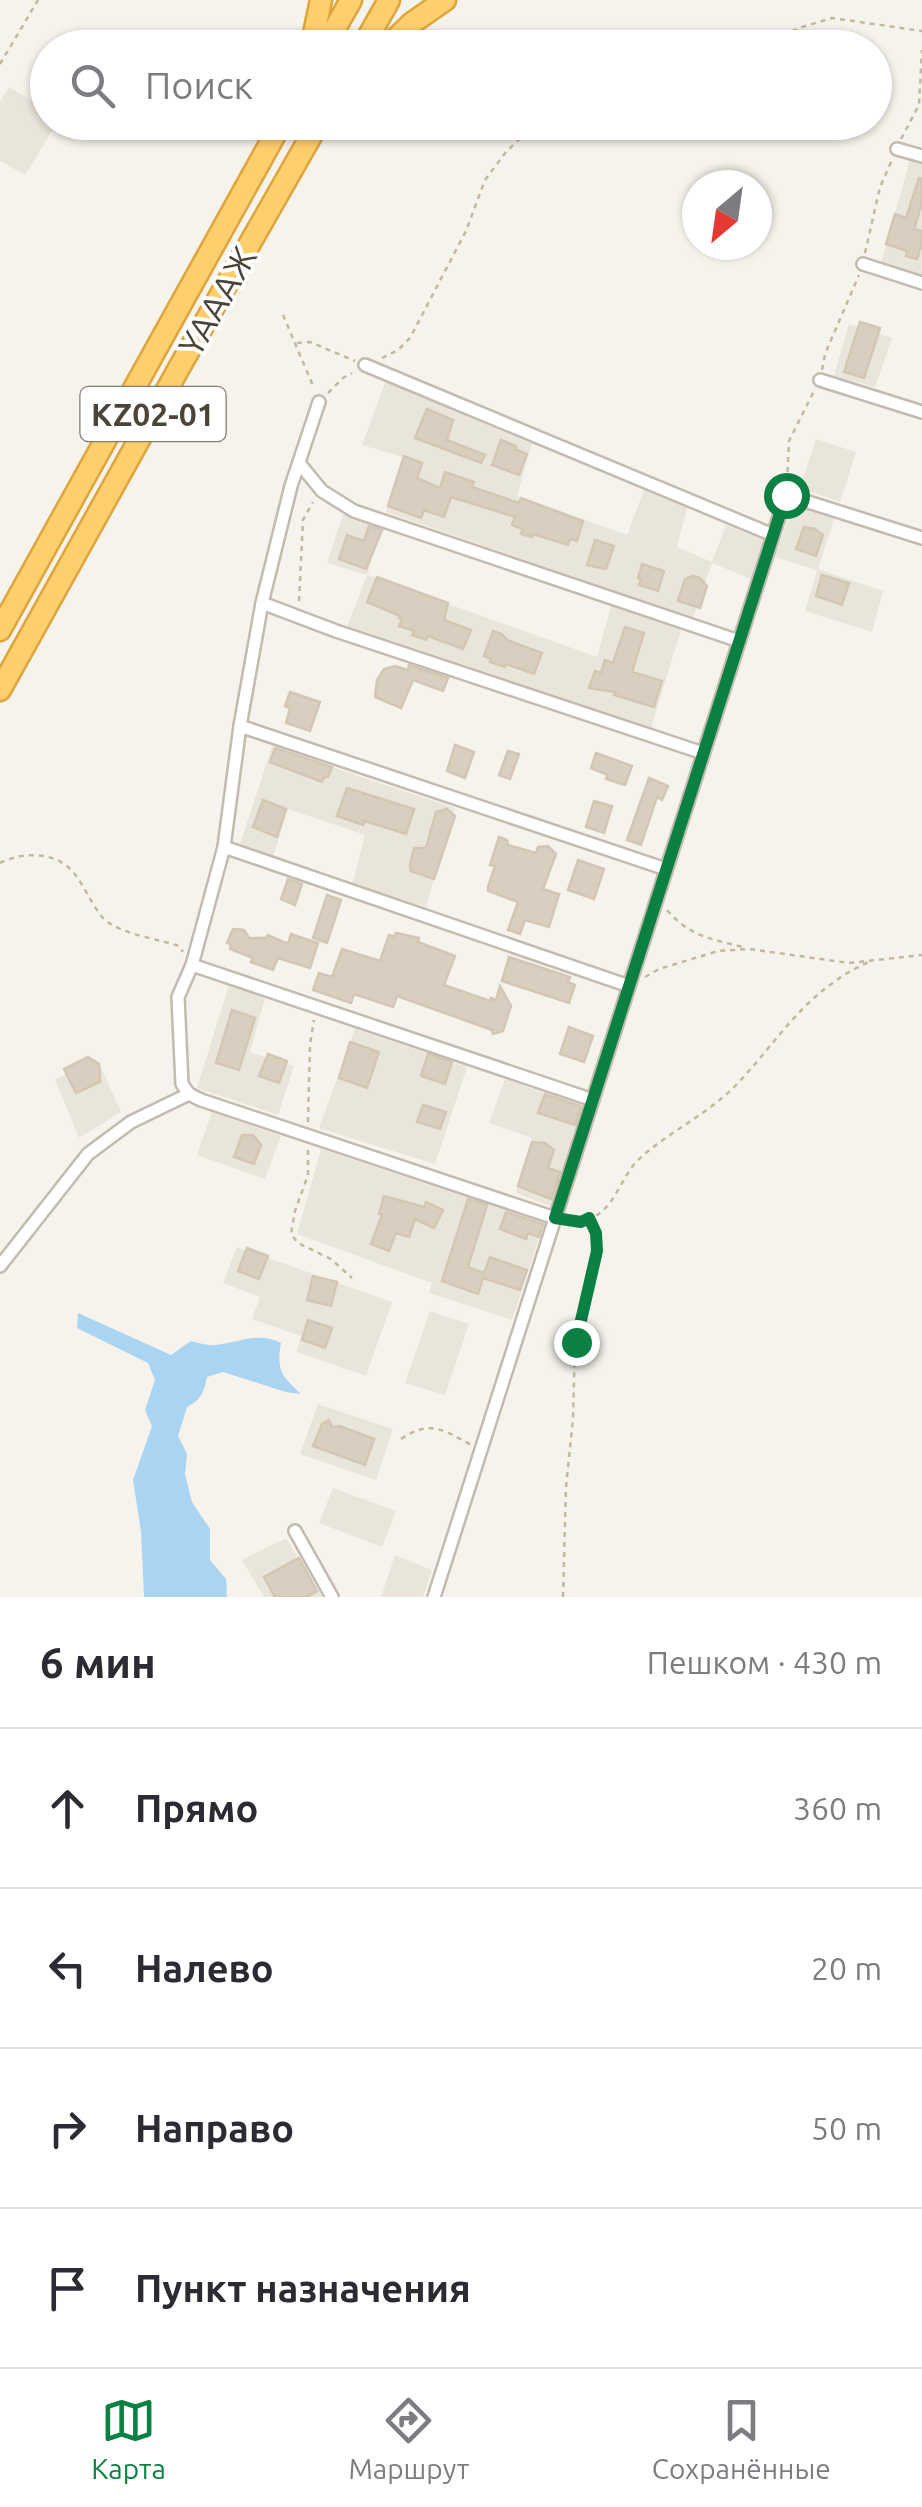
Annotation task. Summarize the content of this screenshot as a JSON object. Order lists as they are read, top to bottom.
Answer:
{
  "streets": {
    "highway": ["ҮАААЖ", "KZ02-01"]
  },
  "north": "bottom left",
  "page": {
    "search": "Поиск",
    "heading": ["6 мин", "Пешком · 430 m"],
    "list": [
      ["Прямо", "360 m"],
      ["Налево", "20 m"],
      ["Направо", "50 m"],
      "Пункт назначения"
    ],
    "nav": ["Карта", "Маршрут", "Сохранённые"]
  }
}
